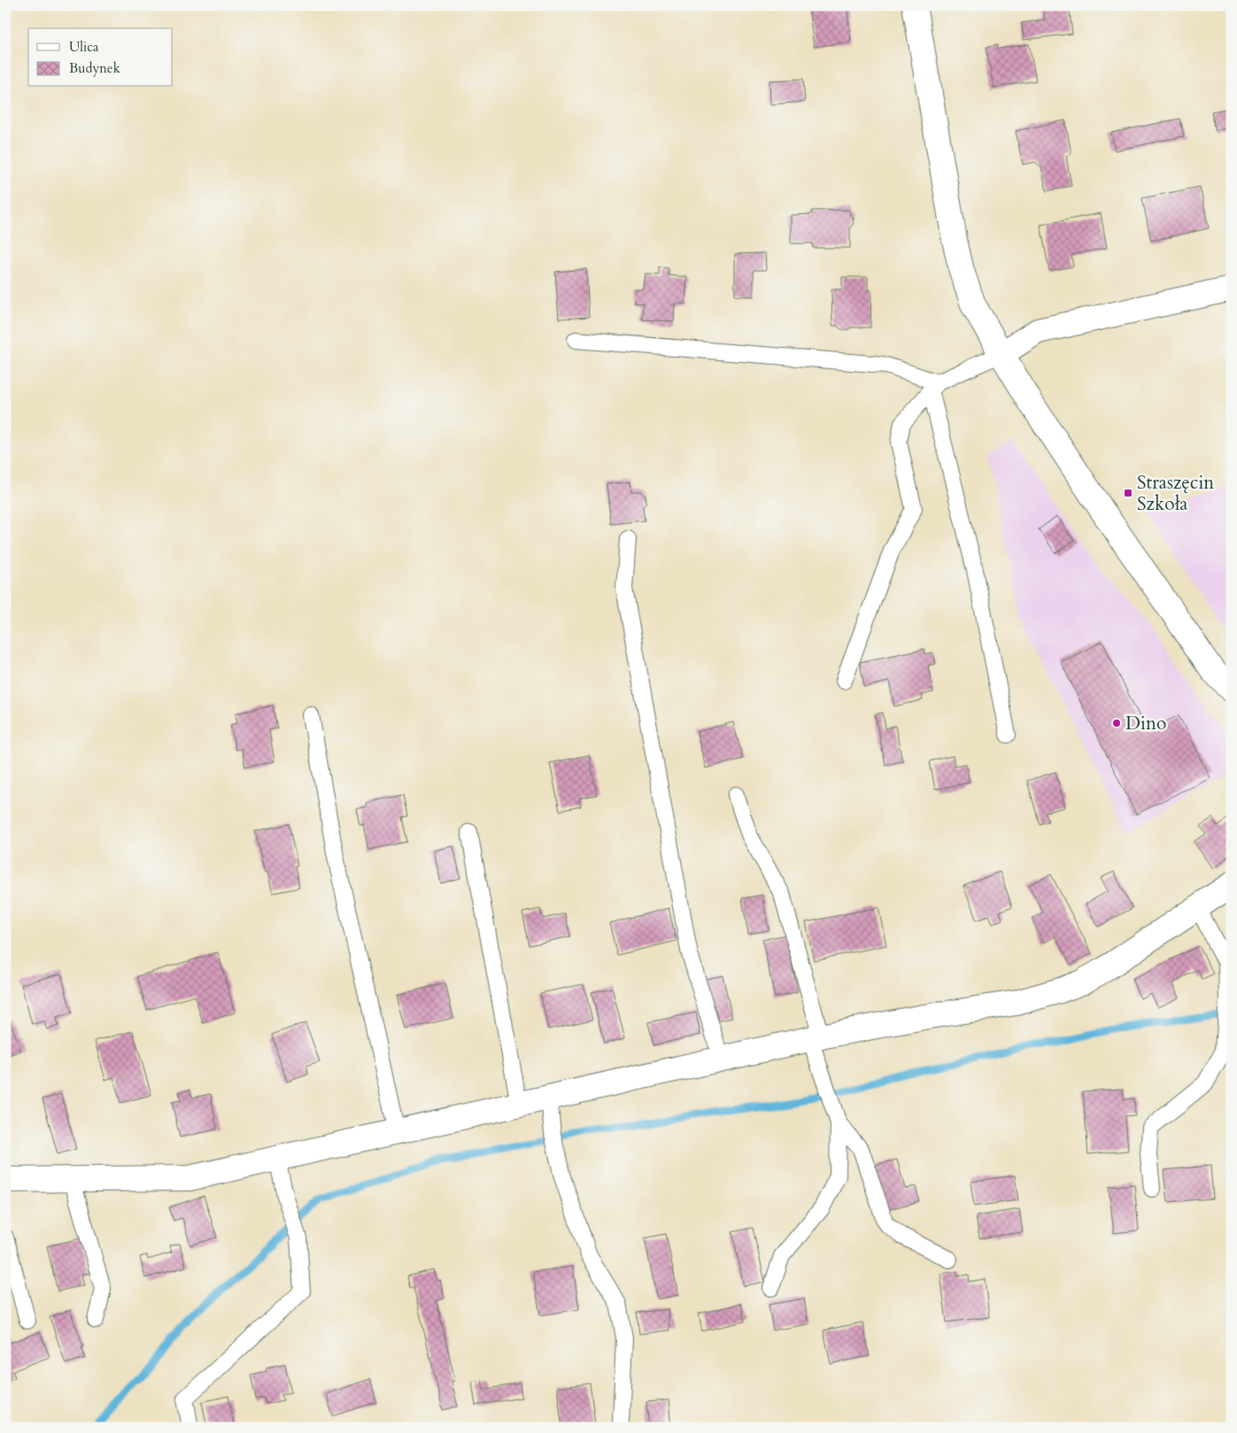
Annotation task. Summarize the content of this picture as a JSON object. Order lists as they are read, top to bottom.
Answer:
{
  "places": {
    "transit": ["Straszęcin Szkoła"],
    "other": ["Dino"]
  },
  "legend": ["Ulica", "Budynek"]
}
